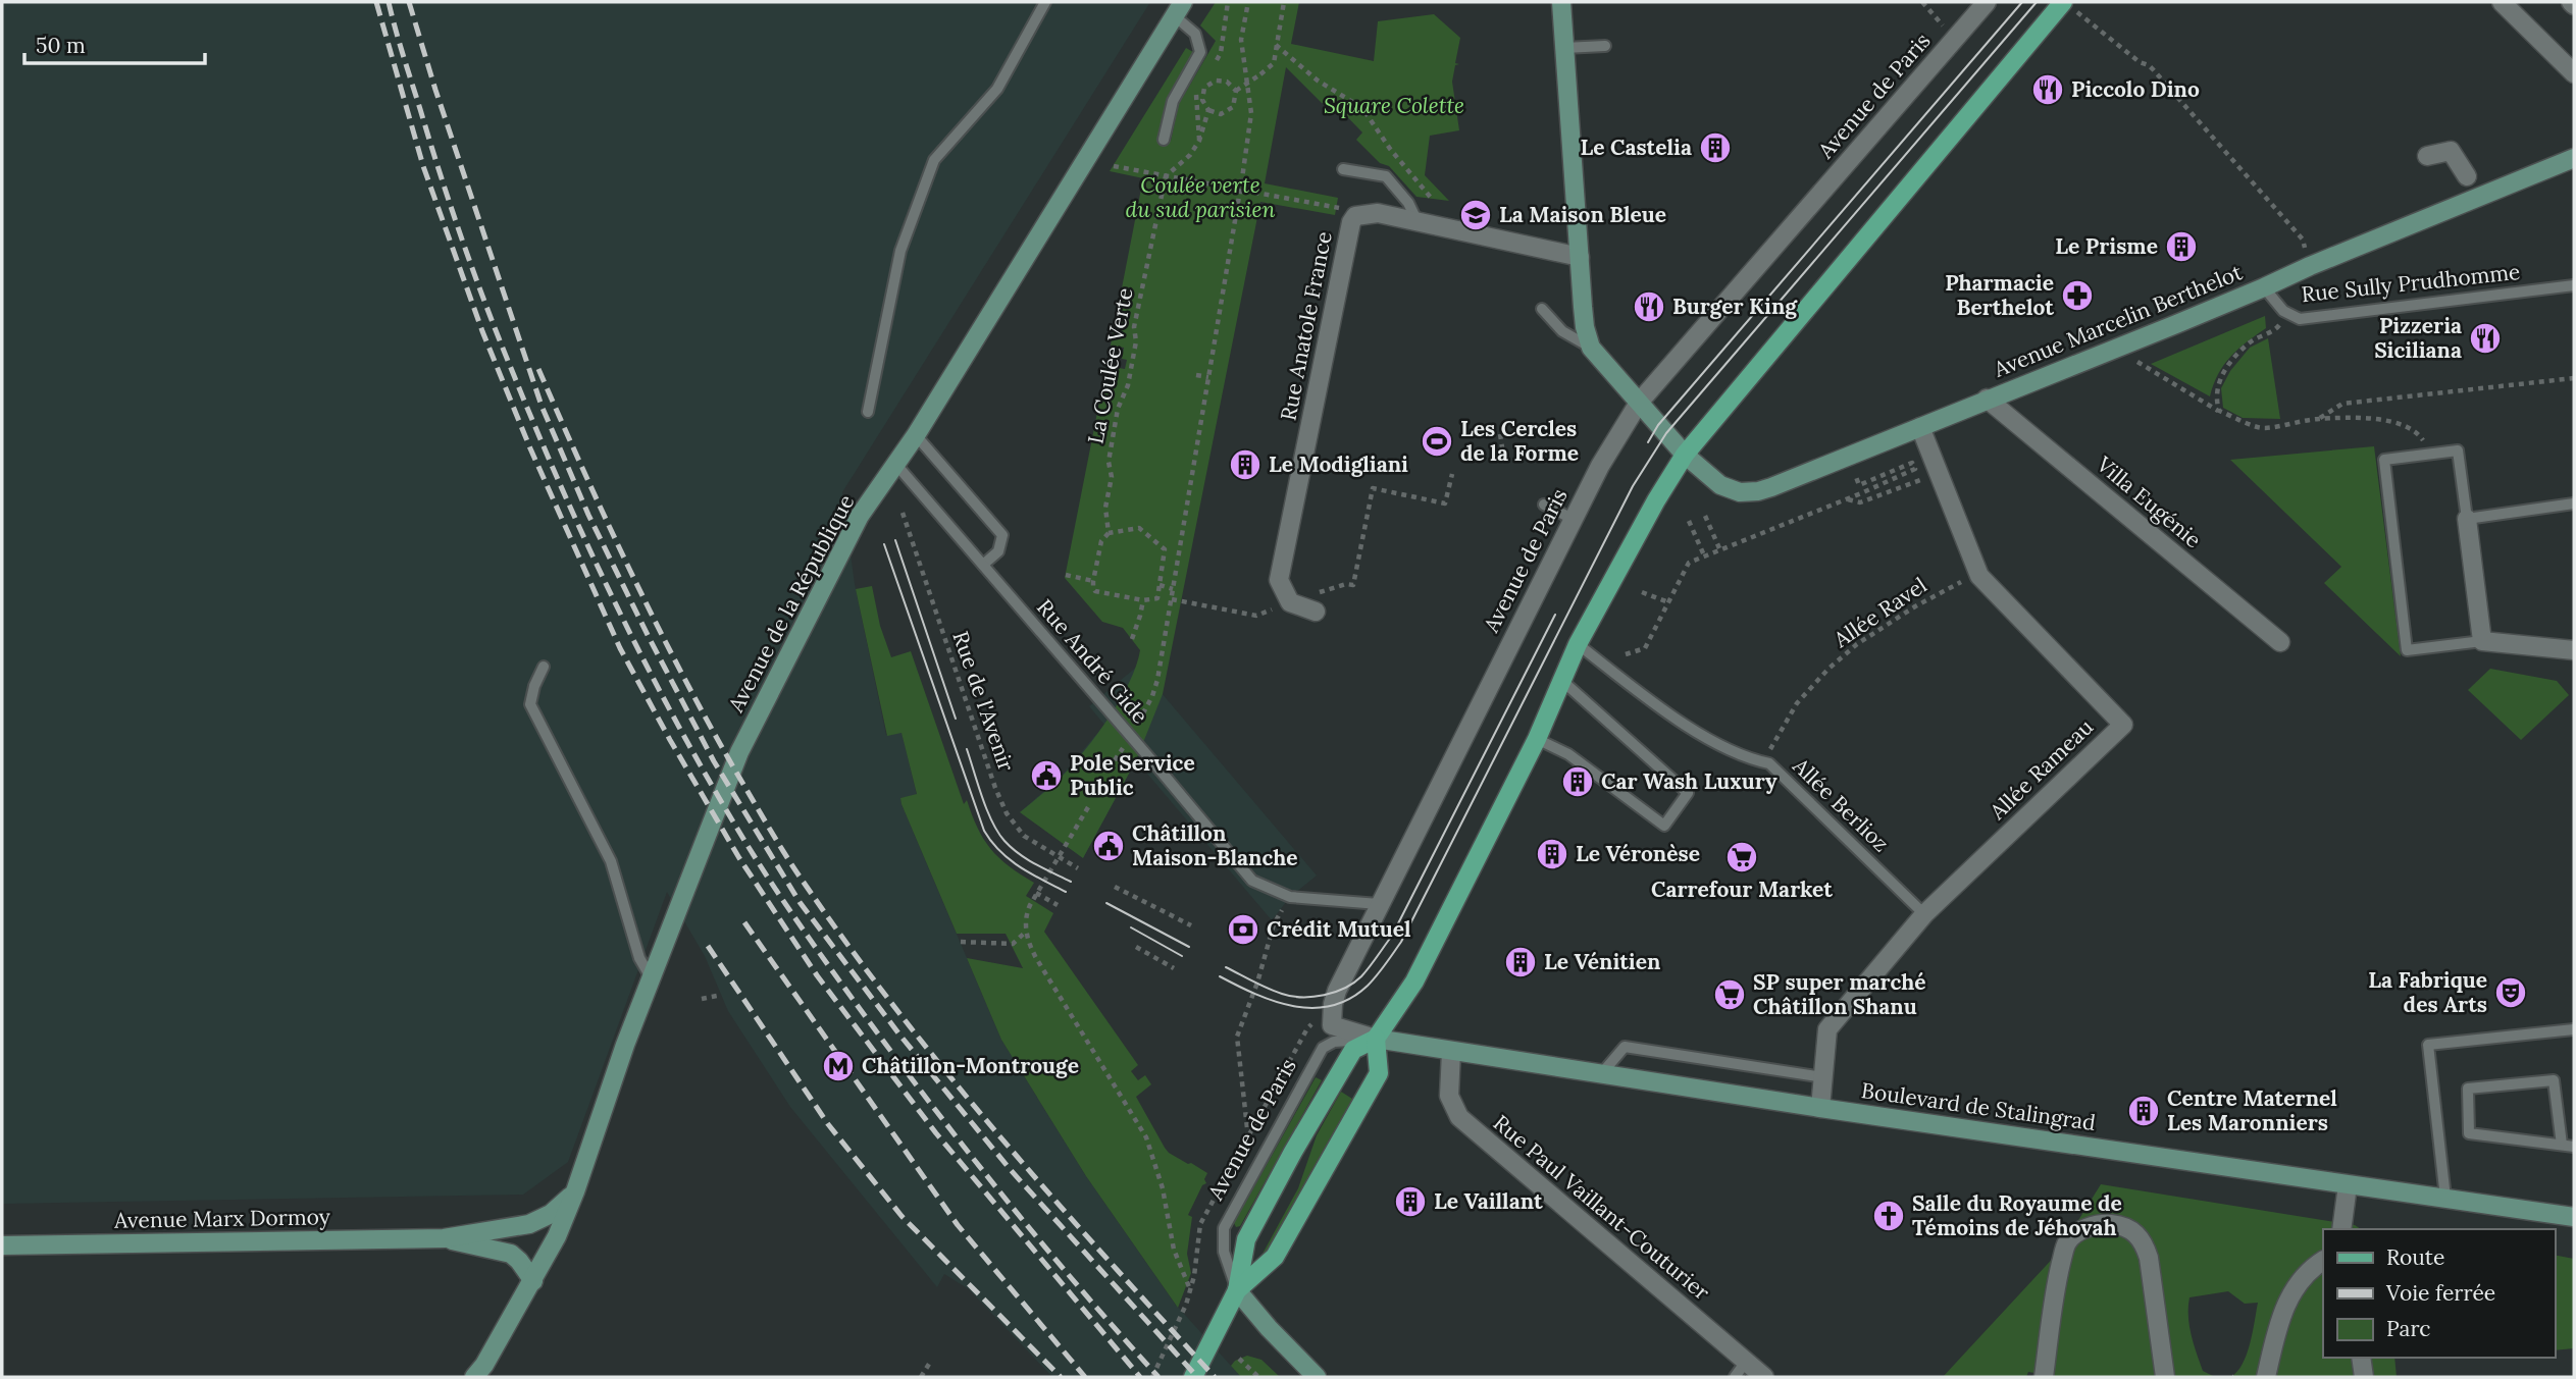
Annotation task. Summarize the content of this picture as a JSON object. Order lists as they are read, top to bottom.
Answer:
{
  "streets": {
    "main road": [
      "Avenue Marcelin Berthelot",
      "Avenue de la République",
      "Boulevard de Stalingrad",
      "Avenue Marx Dormoy"
    ],
    "street": [
      "Avenue de Paris",
      "Rue Anatole France",
      "Villa Eugénie",
      "Allée Rameau",
      "Rue Paul Vaillant-Couturier"
    ],
    "lane": ["Rue Sully Prudhomme", "Rue André Gide", "Allée Berlioz"],
    "path": ["La Coulée Verte", "Allée Ravel", "Rue de l'Avenir"]
  },
  "crossings": [
    ["Avenue de Paris", "Avenue Marcelin Berthelot"],
    ["Avenue de Paris", "Rue André Gide"],
    ["Avenue de Paris", "Boulevard de Stalingrad"],
    ["Rue Sully Prudhomme", "Avenue Marcelin Berthelot"],
    ["Avenue Marcelin Berthelot", "Villa Eugénie"],
    ["Avenue Marcelin Berthelot", "Allée Rameau"],
    ["Avenue de la République", "Rue André Gide"],
    ["Avenue de la République", "Avenue Marx Dormoy"],
    ["Allée Ravel", "Allée Rameau"],
    ["Allée Ravel", "Allée Berlioz"],
    ["Allée Rameau", "Allée Berlioz"],
    ["Allée Rameau", "Boulevard de Stalingrad"],
    ["Boulevard de Stalingrad", "Rue Paul Vaillant-Couturier"]
  ],
  "parks": ["Square Colette", "Coulée verte du sud parisien"],
  "places": {
    "restaurant": ["Piccolo Dino", "Burger King", "Pizzeria Siciliana"],
    "building": [
      "Le Castelia",
      "Le Prisme",
      "Le Modigliani",
      "Car Wash Luxury",
      "Le Véronèse",
      "Le Vénitien",
      "Centre Maternel Les Maronniers",
      "Le Vaillant"
    ],
    "school or university": ["La Maison Bleue"],
    "pharmacy": ["Pharmacie Berthelot"],
    "sports": ["Les Cercles de la Forme"],
    "public building": ["Pole Service Public", "Châtillon Maison-Blanche"],
    "supermarket": ["Carrefour Market", "SP super marché Châtillon Shanu"],
    "bank": ["Crédit Mutuel"],
    "theatre": ["La Fabrique des Arts"],
    "metro station": ["Châtillon-Montrouge"],
    "church": ["Salle du Royaume de Témoins de Jéhovah"]
  },
  "legend": ["Route", "Voie ferrée", "Parc"],
  "scale_bar": "50 m"
}
